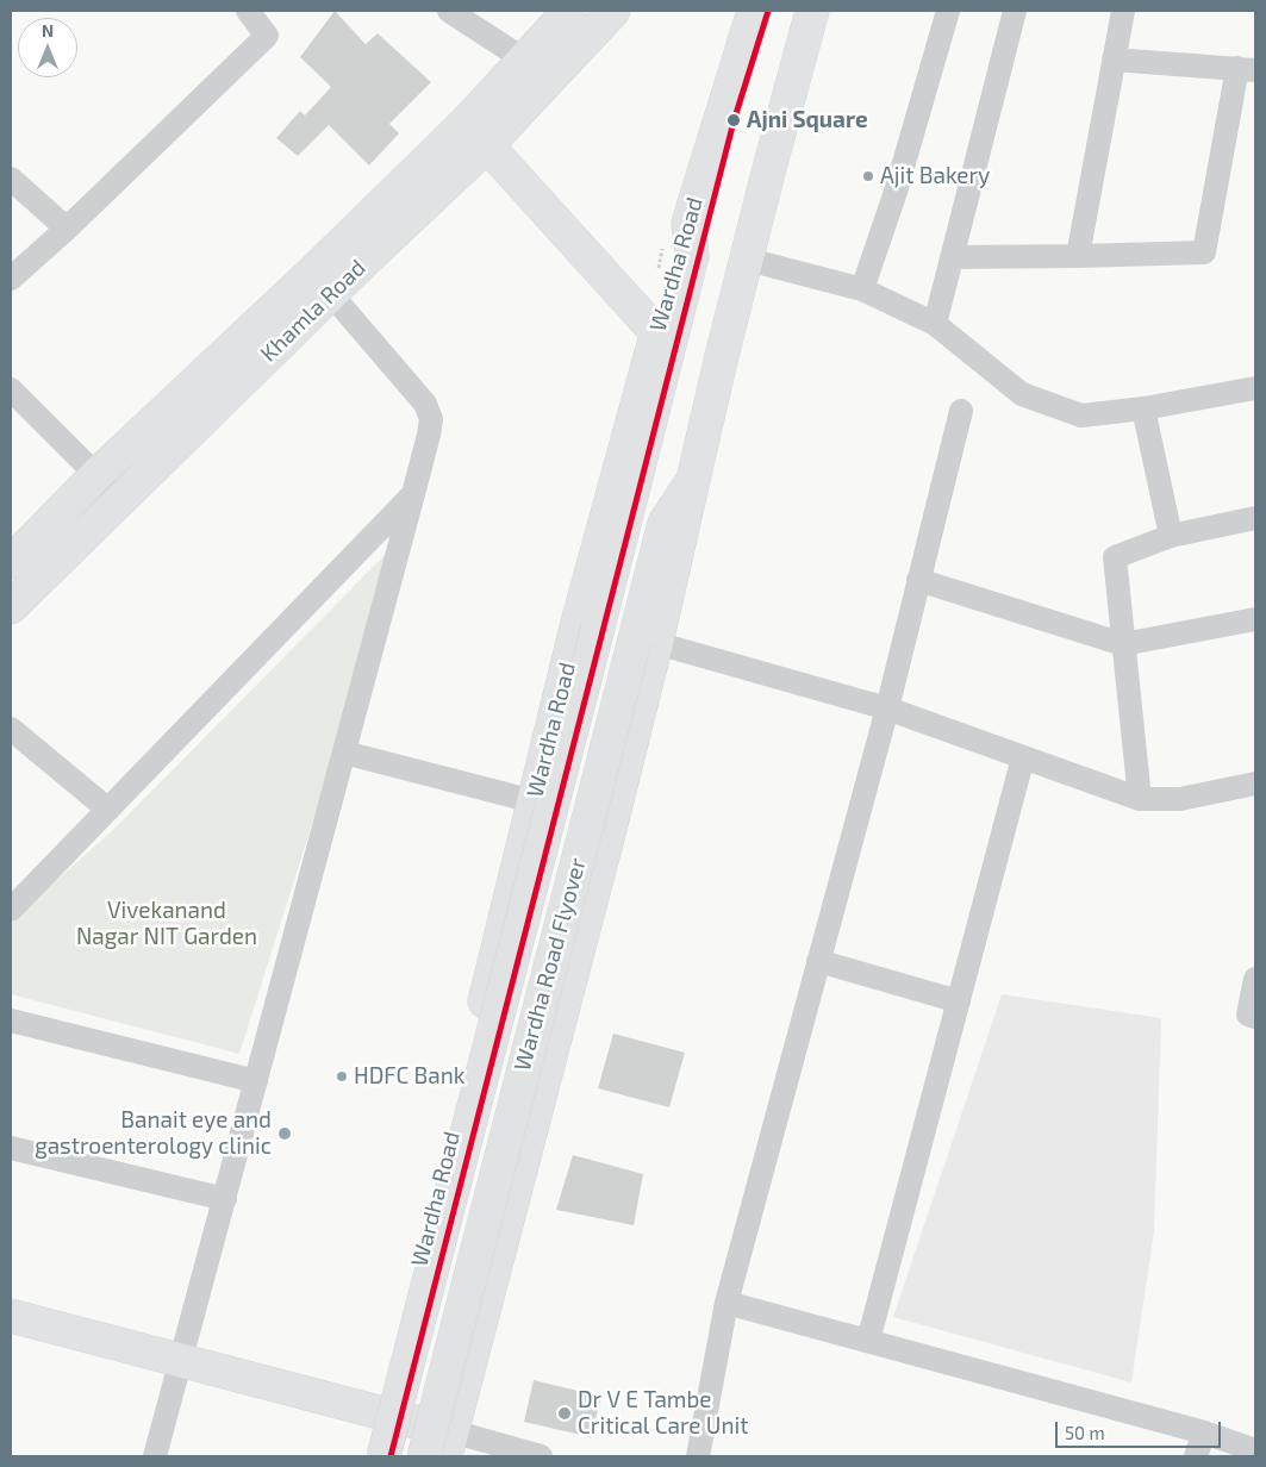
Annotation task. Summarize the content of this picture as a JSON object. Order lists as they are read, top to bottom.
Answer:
{
  "streets": {
    "main road": ["Wardha Road", "Khamla Road", "Wardha Road Flyover"]
  },
  "crossings": [
    ["Wardha Road", "Wardha Road Flyover"]
  ],
  "parks": ["Vivekanand Nagar NIT Garden"],
  "places": [
    "Ajni Square",
    "Ajit Bakery",
    "HDFC Bank",
    "Banait eye and gastroenterology clinic",
    "Dr V E Tambe Critical Care Unit"
  ],
  "scale_bar": "50 m",
  "north": "top"
}
